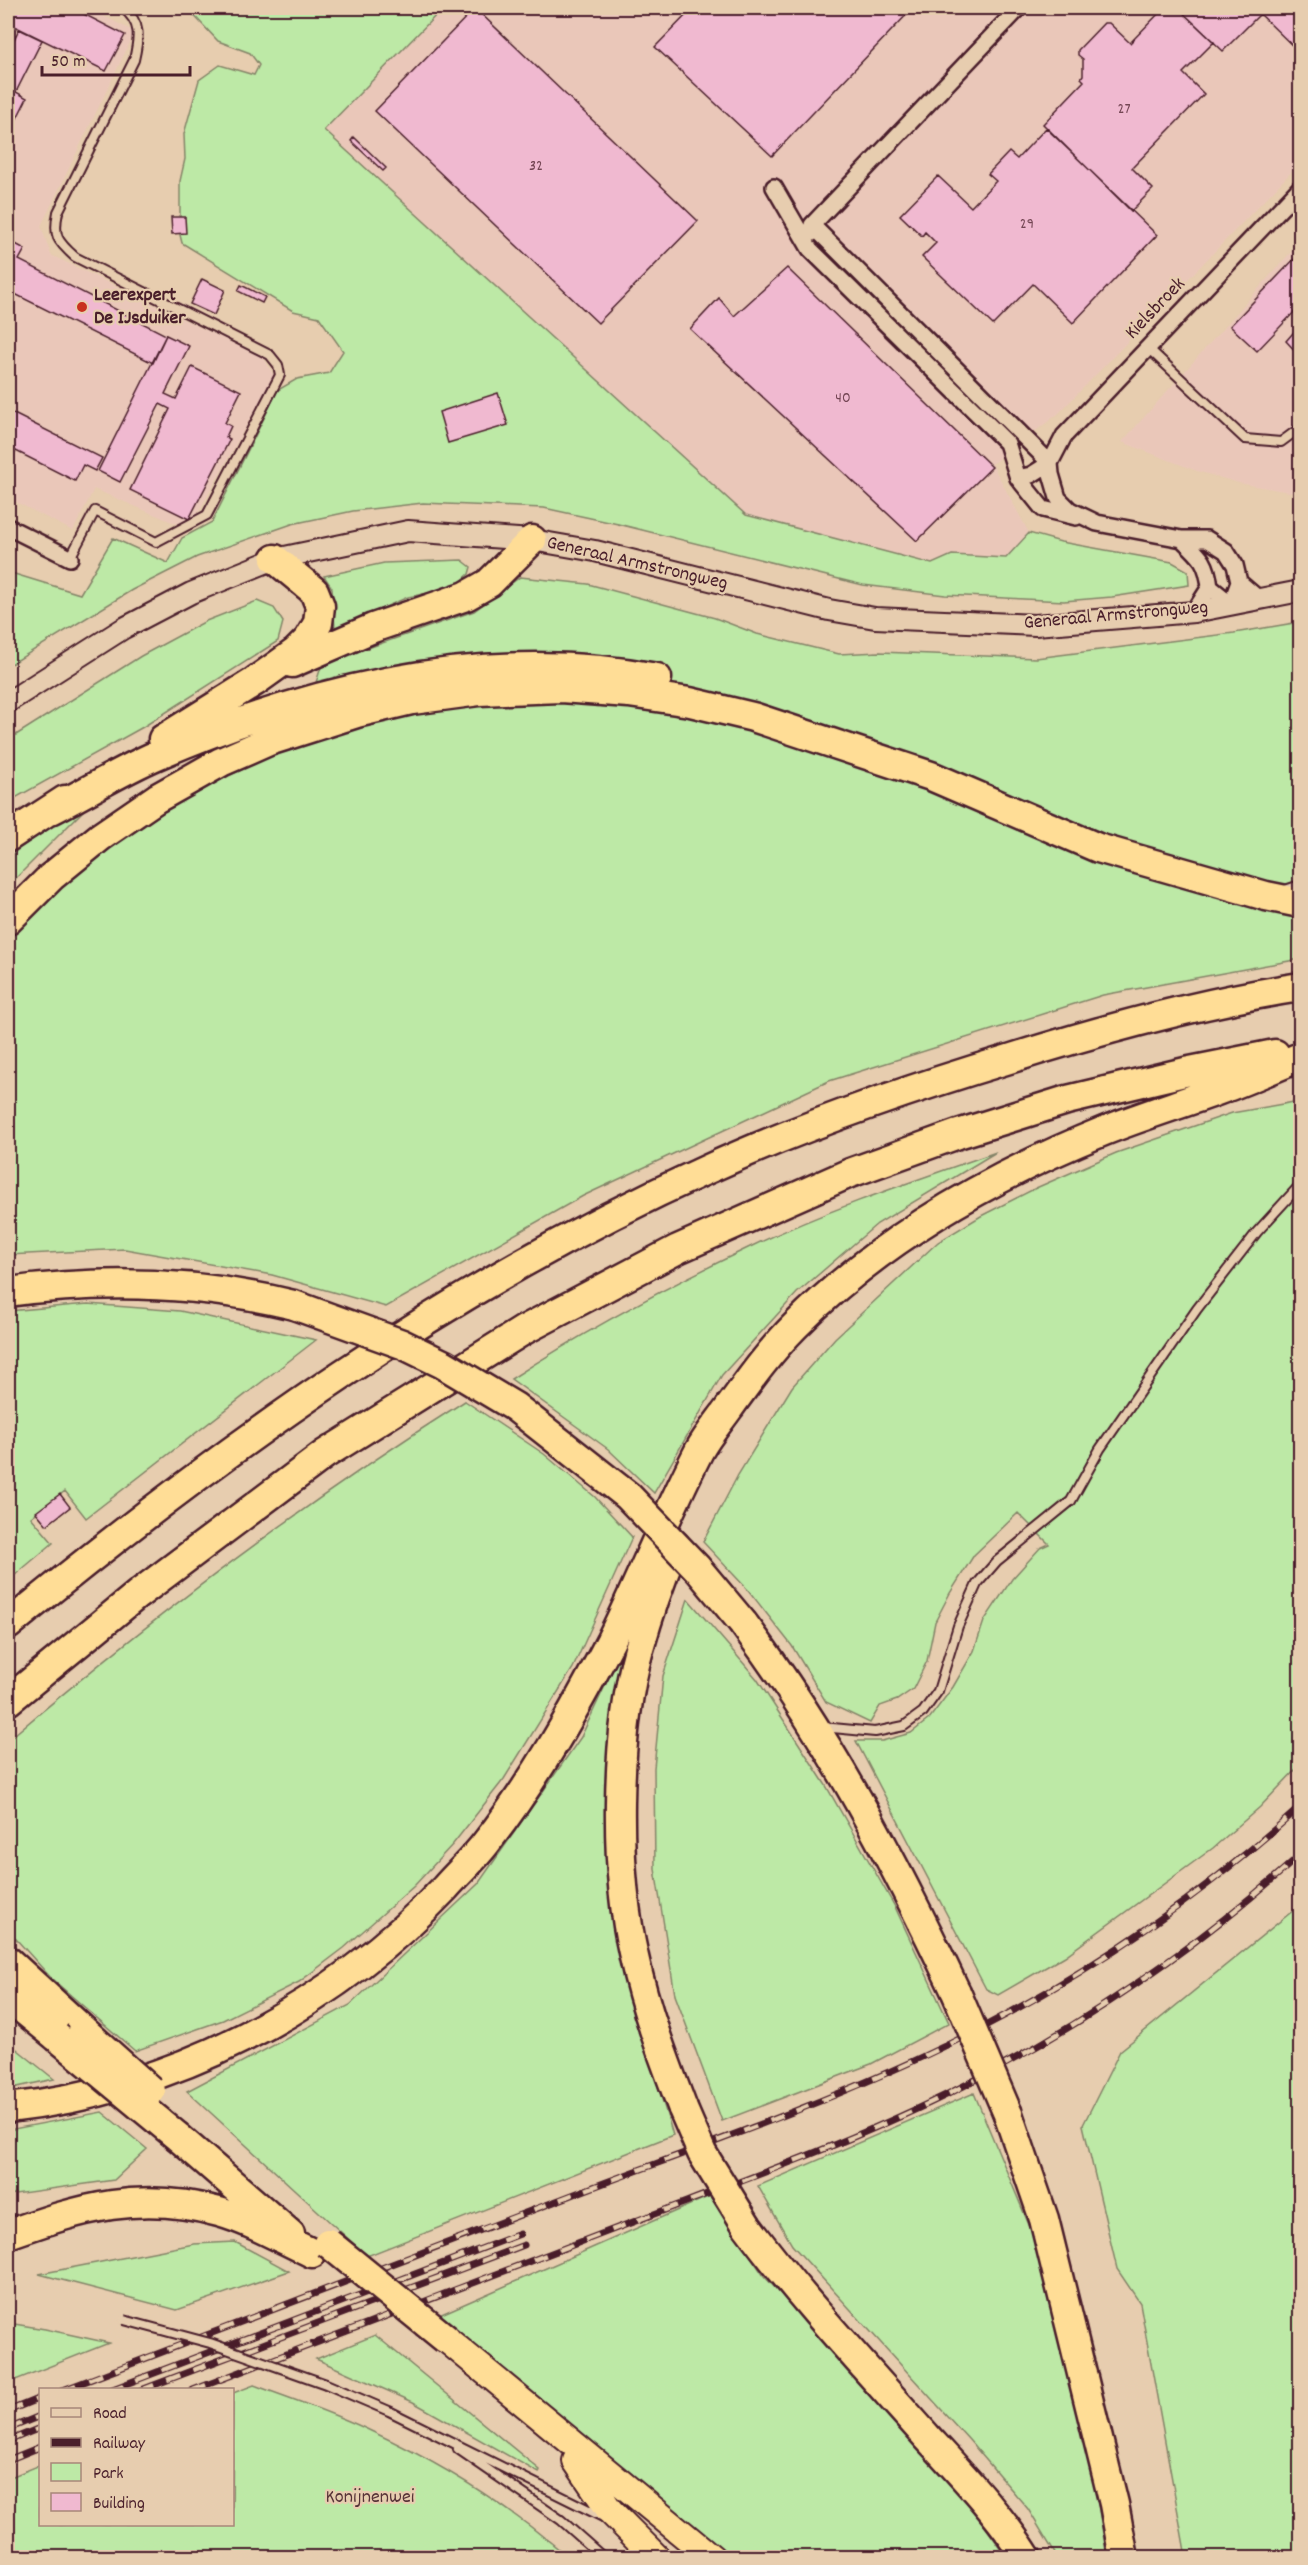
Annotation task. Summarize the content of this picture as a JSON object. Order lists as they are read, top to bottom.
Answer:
{
  "streets": {
    "street": ["Kielsbroek", "Generaal Armstrongweg"]
  },
  "parks": ["Konijnenwei"],
  "places": ["Leerexpert De IJsduiker"],
  "house_numbers": [
    "27",
    "32",
    "29",
    "40"
  ],
  "legend": [
    "Road",
    "Railway",
    "Park",
    "Building"
  ],
  "scale_bar": "50 m"
}
